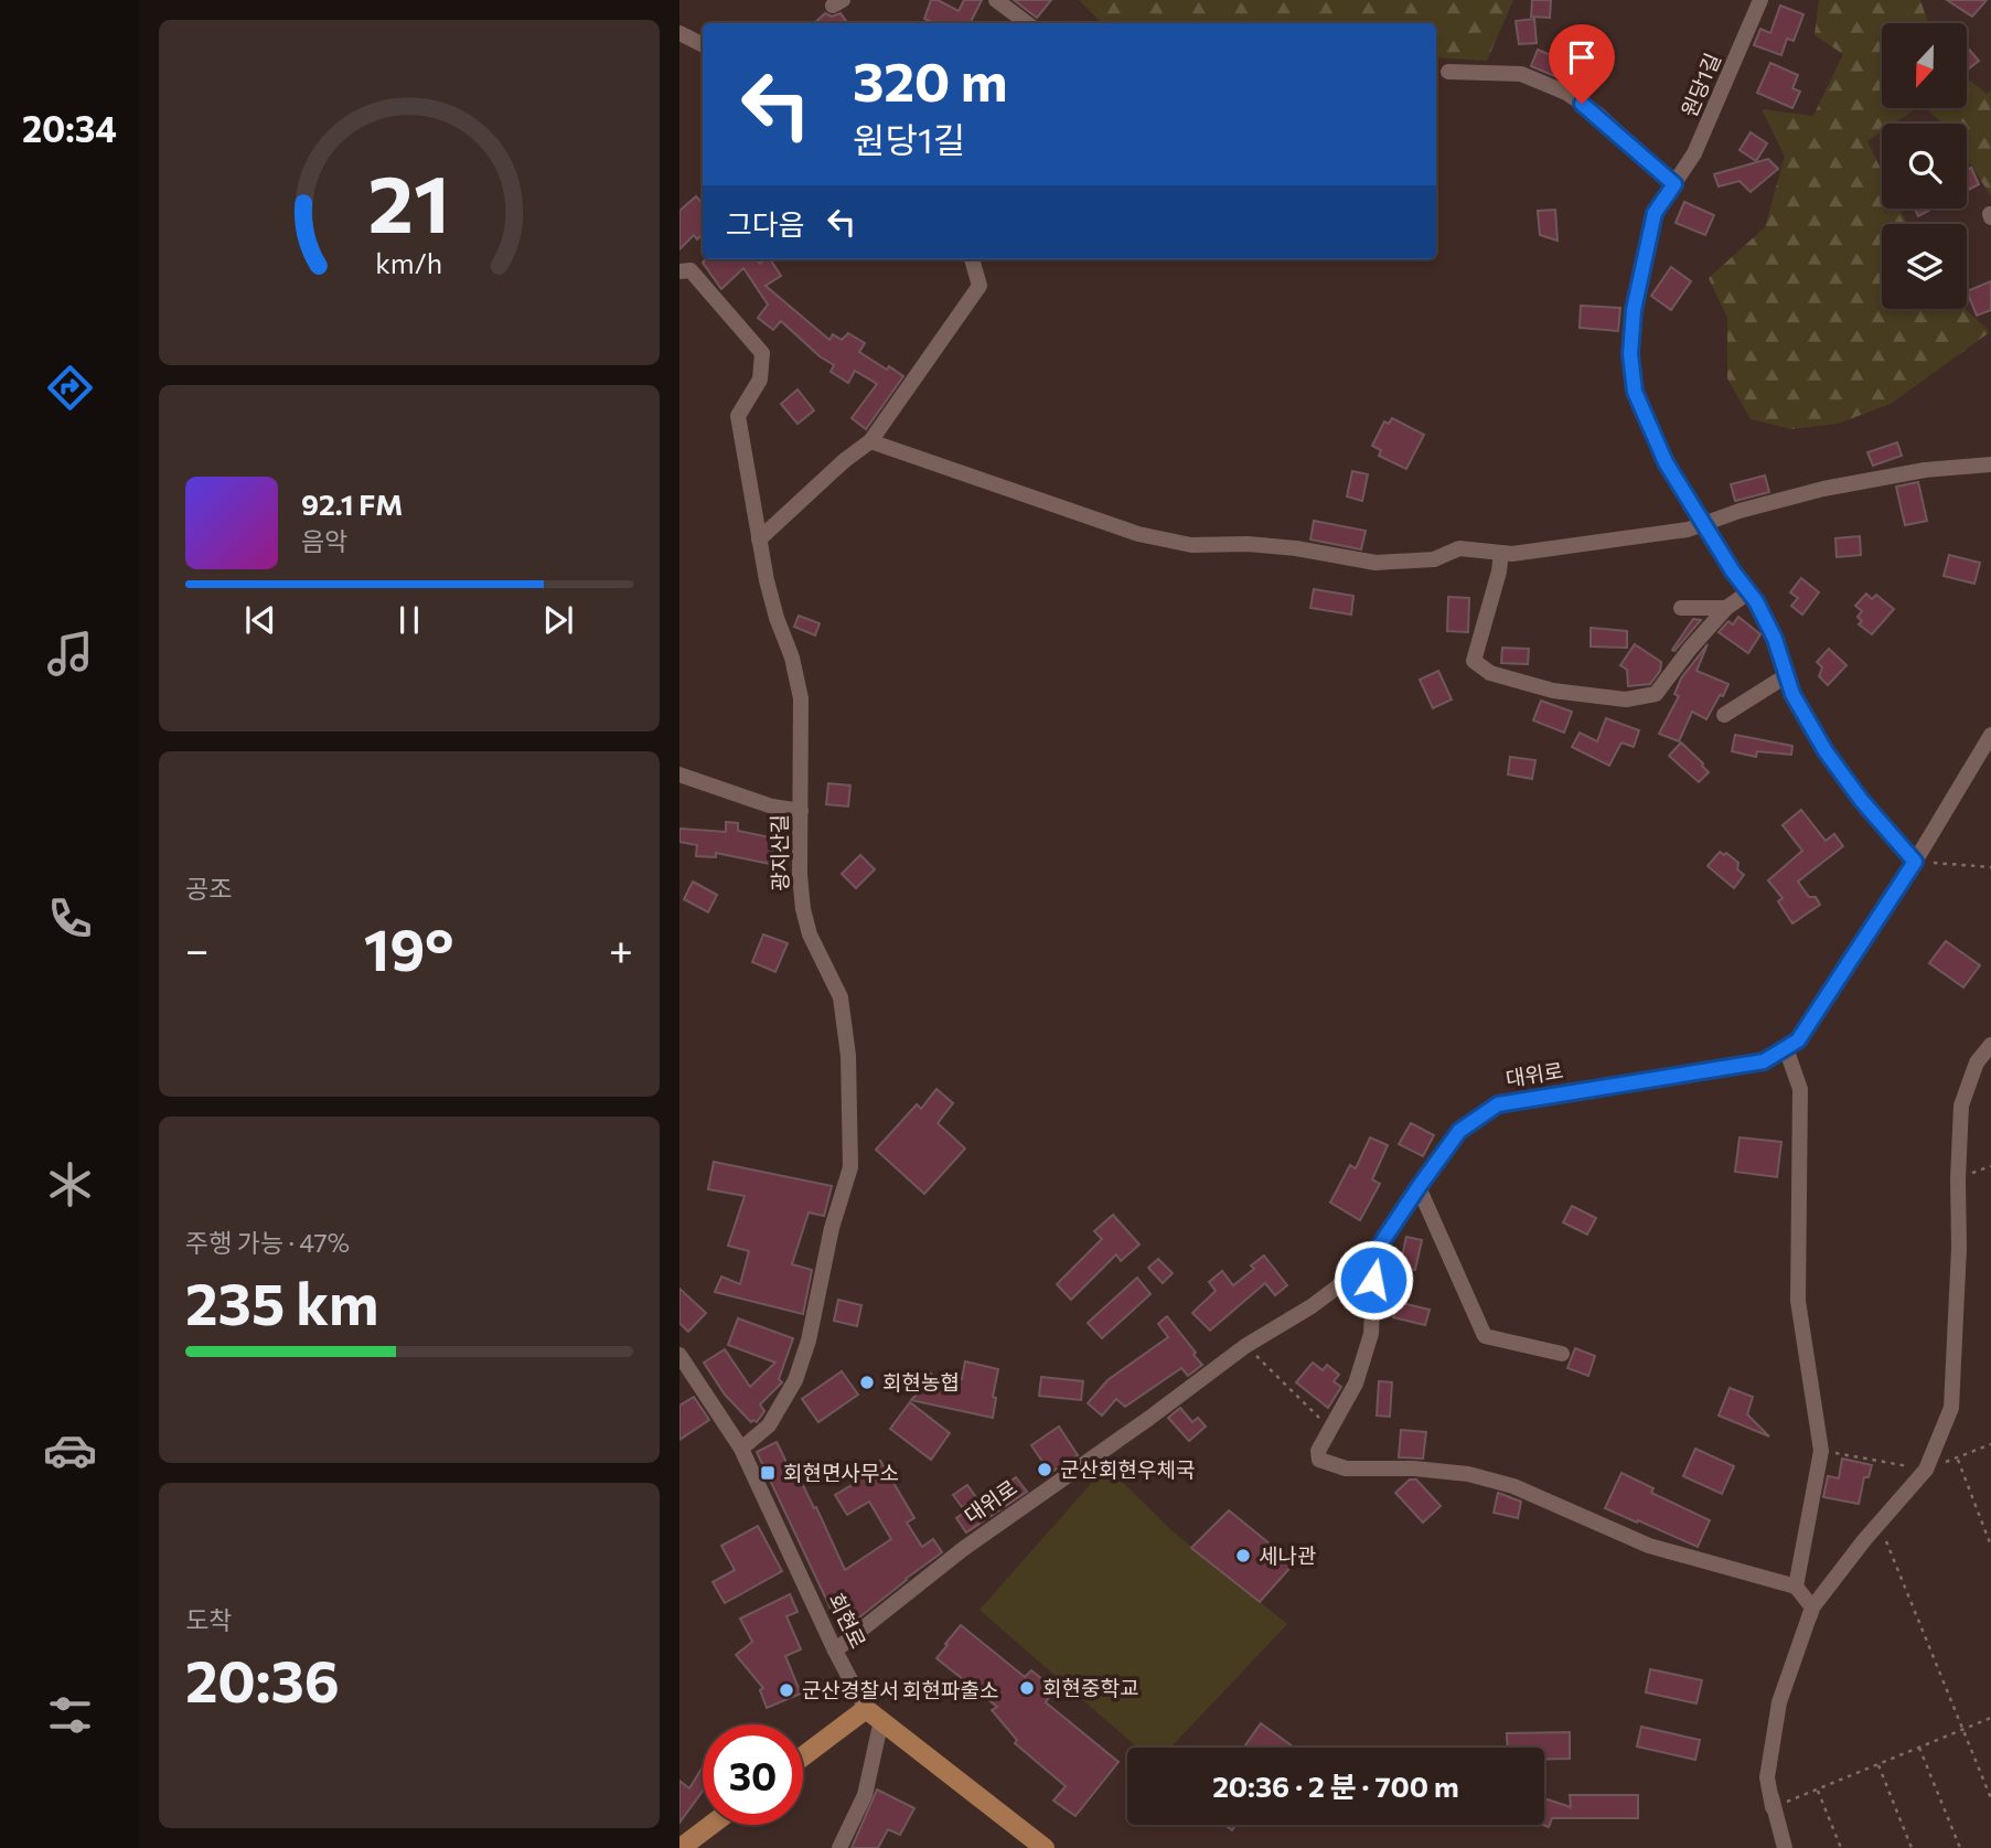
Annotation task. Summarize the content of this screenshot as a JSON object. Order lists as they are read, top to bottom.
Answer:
{
  "streets": {
    "main road": ["회현로"],
    "street": ["원당1길", "광지산길", "대위로"]
  },
  "crossings": [
    ["원당1길", "대위로"],
    ["광지산길", "회현로"],
    ["대위로", "회현로"]
  ],
  "places": {
    "other": [
      "회현농협",
      "군산회현우체국",
      "세나관",
      "회현중학교",
      "군산경찰서 회현파출소"
    ],
    "transit": ["회현면사무소"]
  },
  "north": "bottom",
  "page": {
    "tabs": "20:34",
    "turn": ["320 m", "원당1길"],
    "then": "그다음",
    "song": ["92.1 FM", "음악"],
    "tile": [
      "공조",
      ["주행 가능 · 47%", "235 km"],
      ["도착", "20:36"]
    ],
    "heat": ["−", "19°", "+"],
    "limit": "30",
    "trip": "20:36 · 2 분 · 700 m",
    "gauge": ["21", "km/h"]
  }
}
